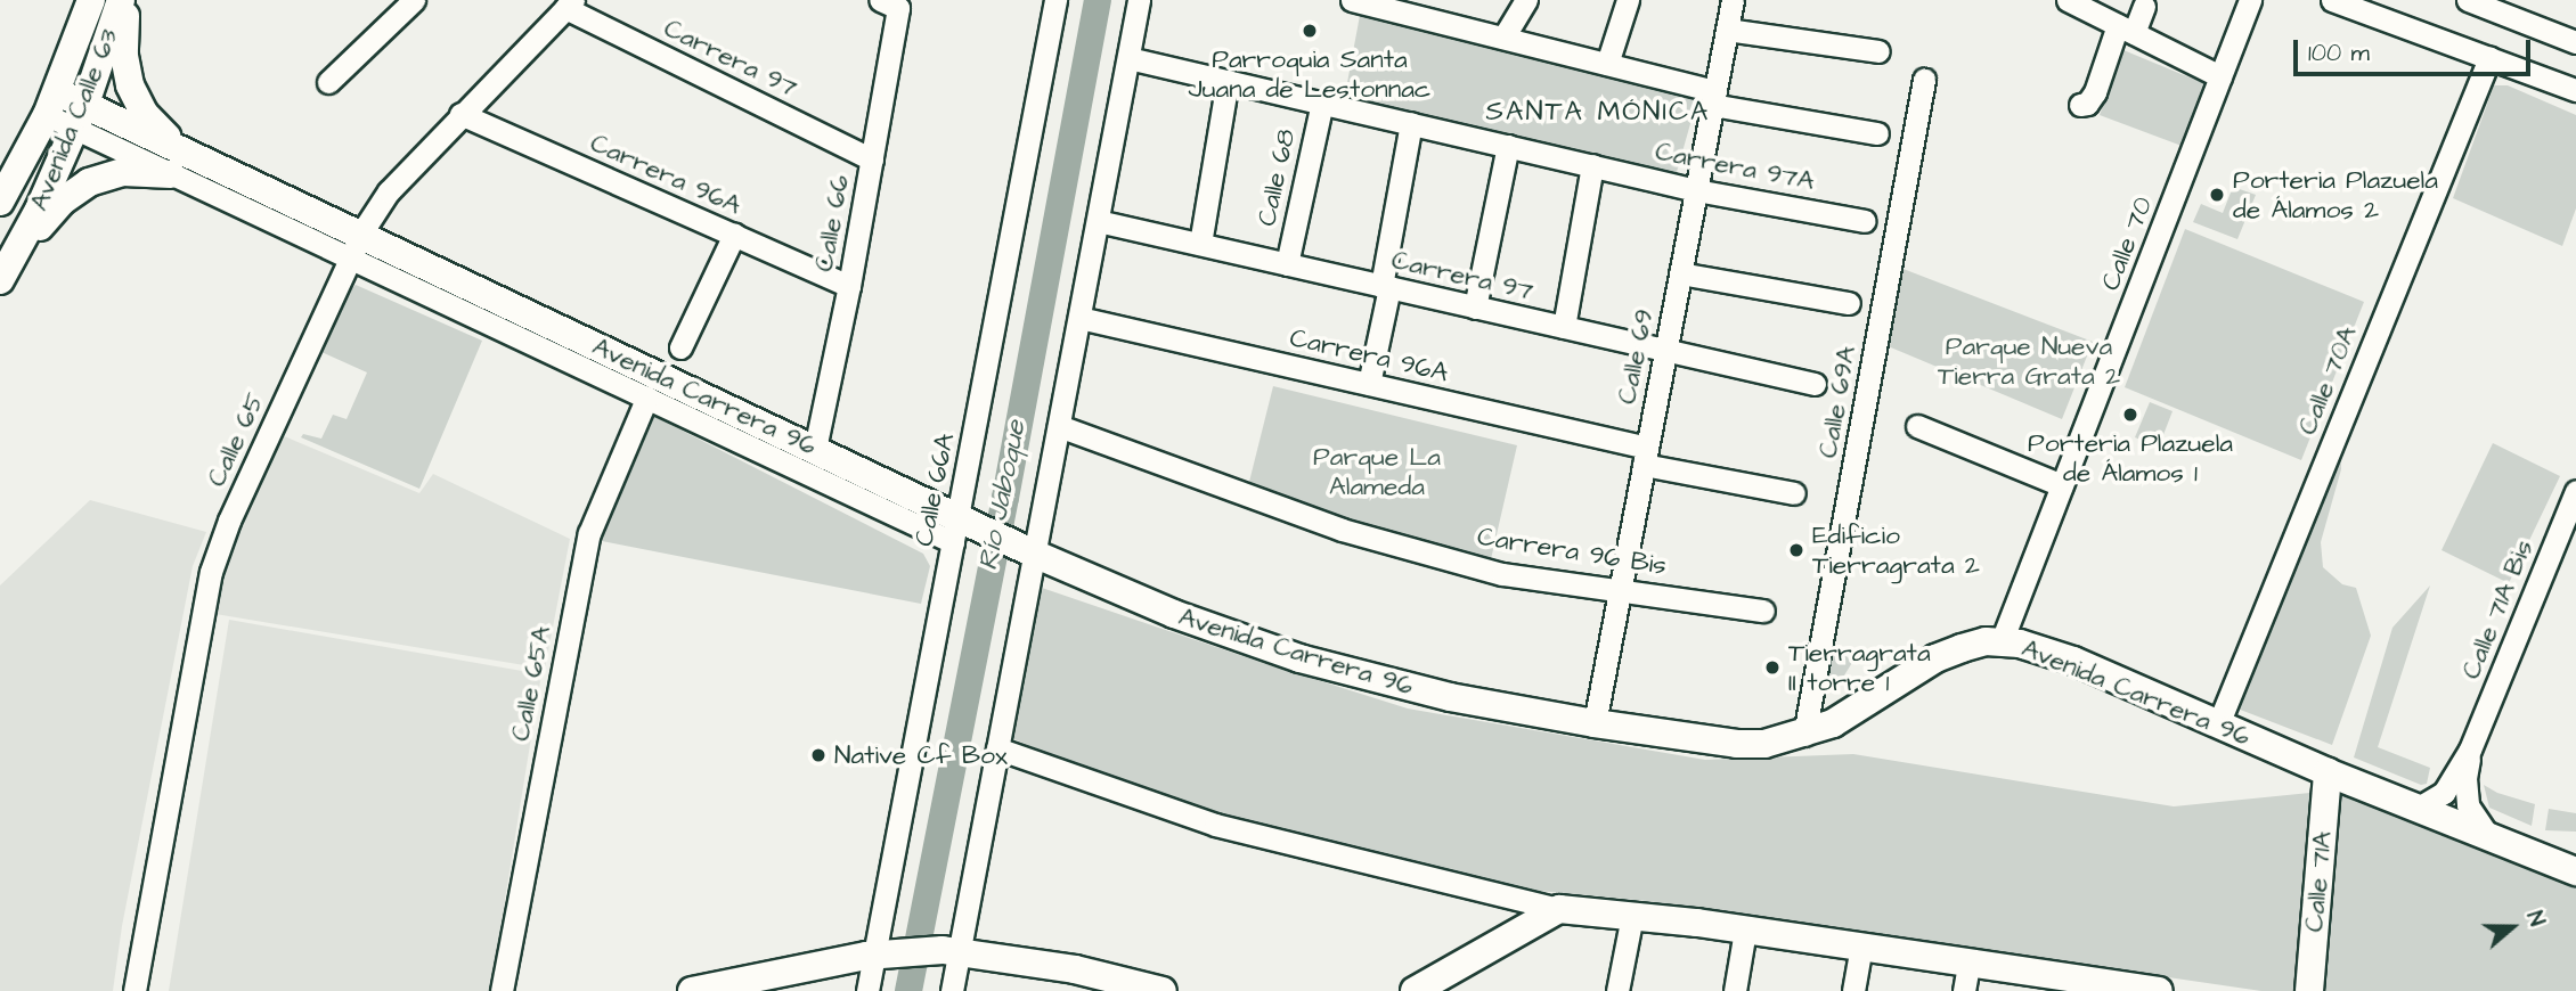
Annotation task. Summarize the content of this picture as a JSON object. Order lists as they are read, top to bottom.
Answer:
{
  "streets": {
    "main road": ["Avenida Calle 63", "Avenida Carrera 96", "Calle 71A"],
    "street": [
      "Carrera 97",
      "Carrera 97A",
      "Carrera 96A",
      "Calle 68",
      "Calle 66",
      "Calle 70",
      "Calle 69",
      "Calle 70A",
      "Calle 69A",
      "Calle 65",
      "Calle 66A",
      "Carrera 96 Bis",
      "Calle 71A Bis",
      "Calle 65A"
    ]
  },
  "crossings": [
    ["Carrera 97", "Calle 68"],
    ["Carrera 97", "Calle 66"],
    ["Carrera 97", "Calle 69"],
    ["Carrera 97", "Calle 65"],
    ["Avenida Calle 63", "Avenida Carrera 96"],
    ["Carrera 97A", "Calle 68"],
    ["Carrera 97A", "Calle 69"],
    ["Carrera 96A", "Calle 66"],
    ["Carrera 96A", "Calle 69"],
    ["Carrera 96A", "Calle 65"],
    ["Calle 66", "Avenida Carrera 96"],
    ["Calle 70", "Avenida Carrera 96"],
    ["Calle 69", "Avenida Carrera 96"],
    ["Calle 69", "Carrera 96 Bis"],
    ["Calle 70A", "Avenida Carrera 96"],
    ["Avenida Carrera 96", "Calle 69A"],
    ["Avenida Carrera 96", "Calle 65"],
    ["Avenida Carrera 96", "Calle 66A"],
    ["Avenida Carrera 96", "Calle 71A Bis"],
    ["Avenida Carrera 96", "Calle 65A"],
    ["Avenida Carrera 96", "Calle 71A"]
  ],
  "districts": ["SANTA MÓNICA"],
  "water": ["Río Jaboque"],
  "parks": ["Parque Nueva Tierra Grata 2", "Parque La Alameda"],
  "places": [
    "Parroquia Santa Juana de Lestonnac",
    "Porteria Plazuela de Álamos 2",
    "Porteria Plazuela de Álamos 1",
    "Edificio Tierragrata 2",
    "Tierragrata II torre 1",
    "Native Cf Box"
  ],
  "scale_bar": "100 m",
  "north": "right"
}
